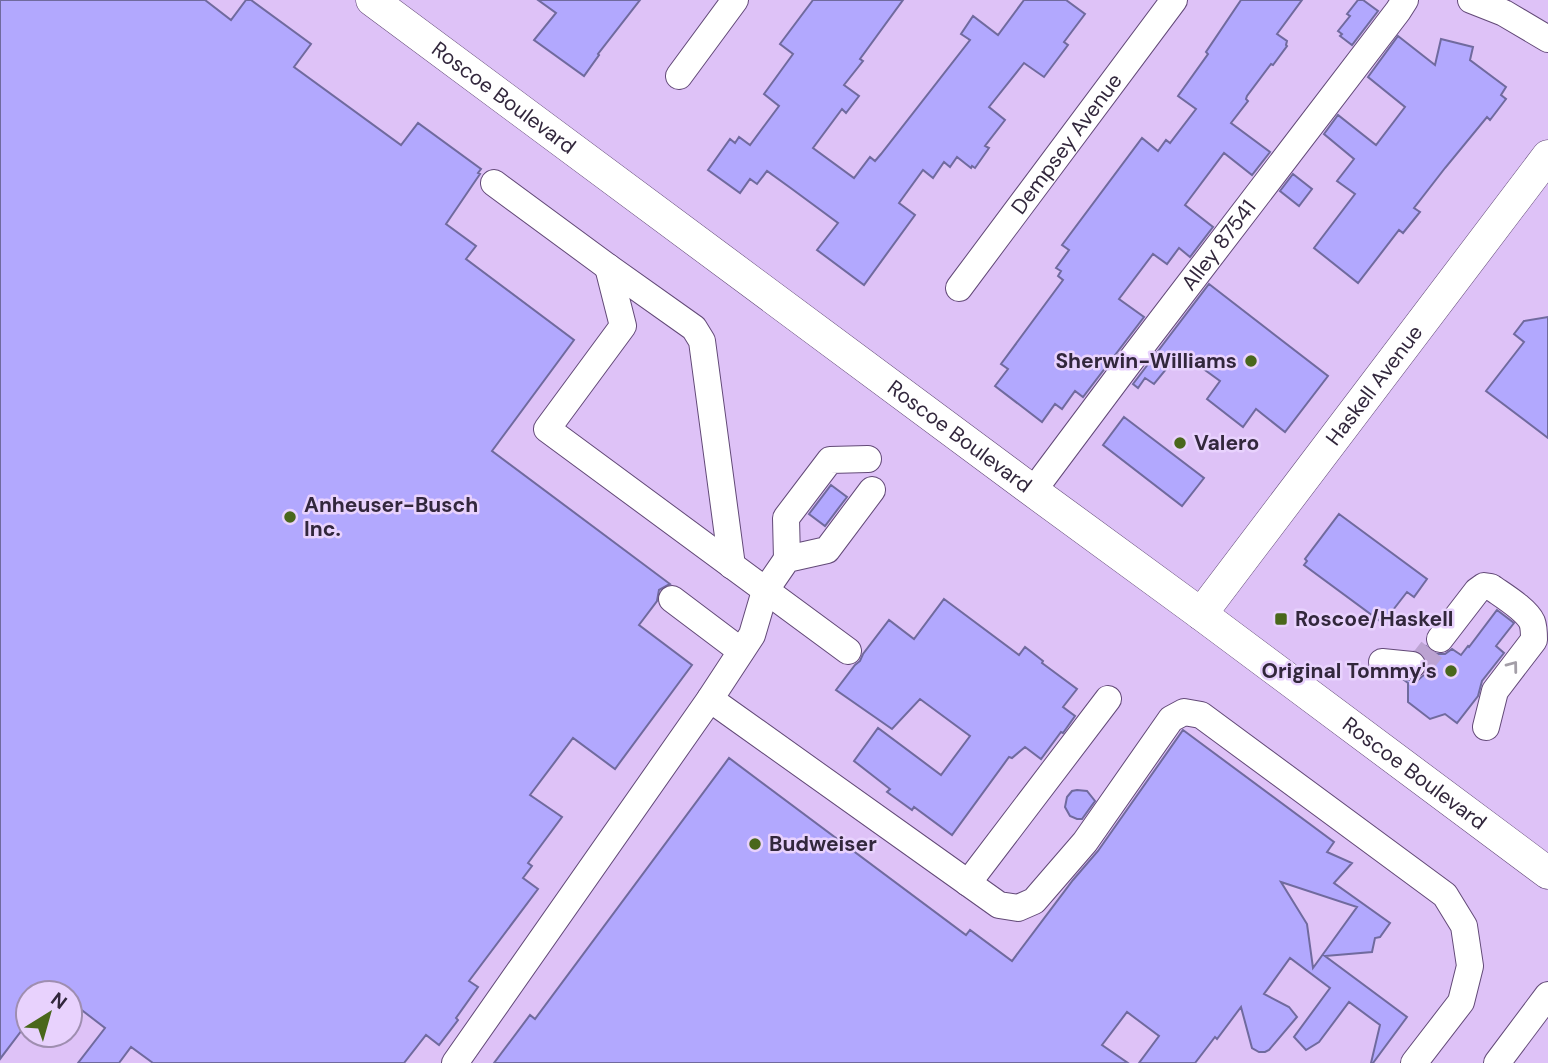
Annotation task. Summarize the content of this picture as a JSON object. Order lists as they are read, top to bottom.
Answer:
{
  "streets": {
    "main road": ["Roscoe Boulevard", "Haskell Avenue"],
    "street": ["Dempsey Avenue", "Alley 87541"]
  },
  "crossings": [
    ["Roscoe Boulevard", "Alley 87541"],
    ["Roscoe Boulevard", "Haskell Avenue"]
  ],
  "places": {
    "other": [
      "Sherwin-Williams",
      "Valero",
      "Anheuser-Busch Inc.",
      "Original Tommy's",
      "Budweiser"
    ],
    "transit": ["Roscoe/Haskell"]
  },
  "north": "top right"
}
